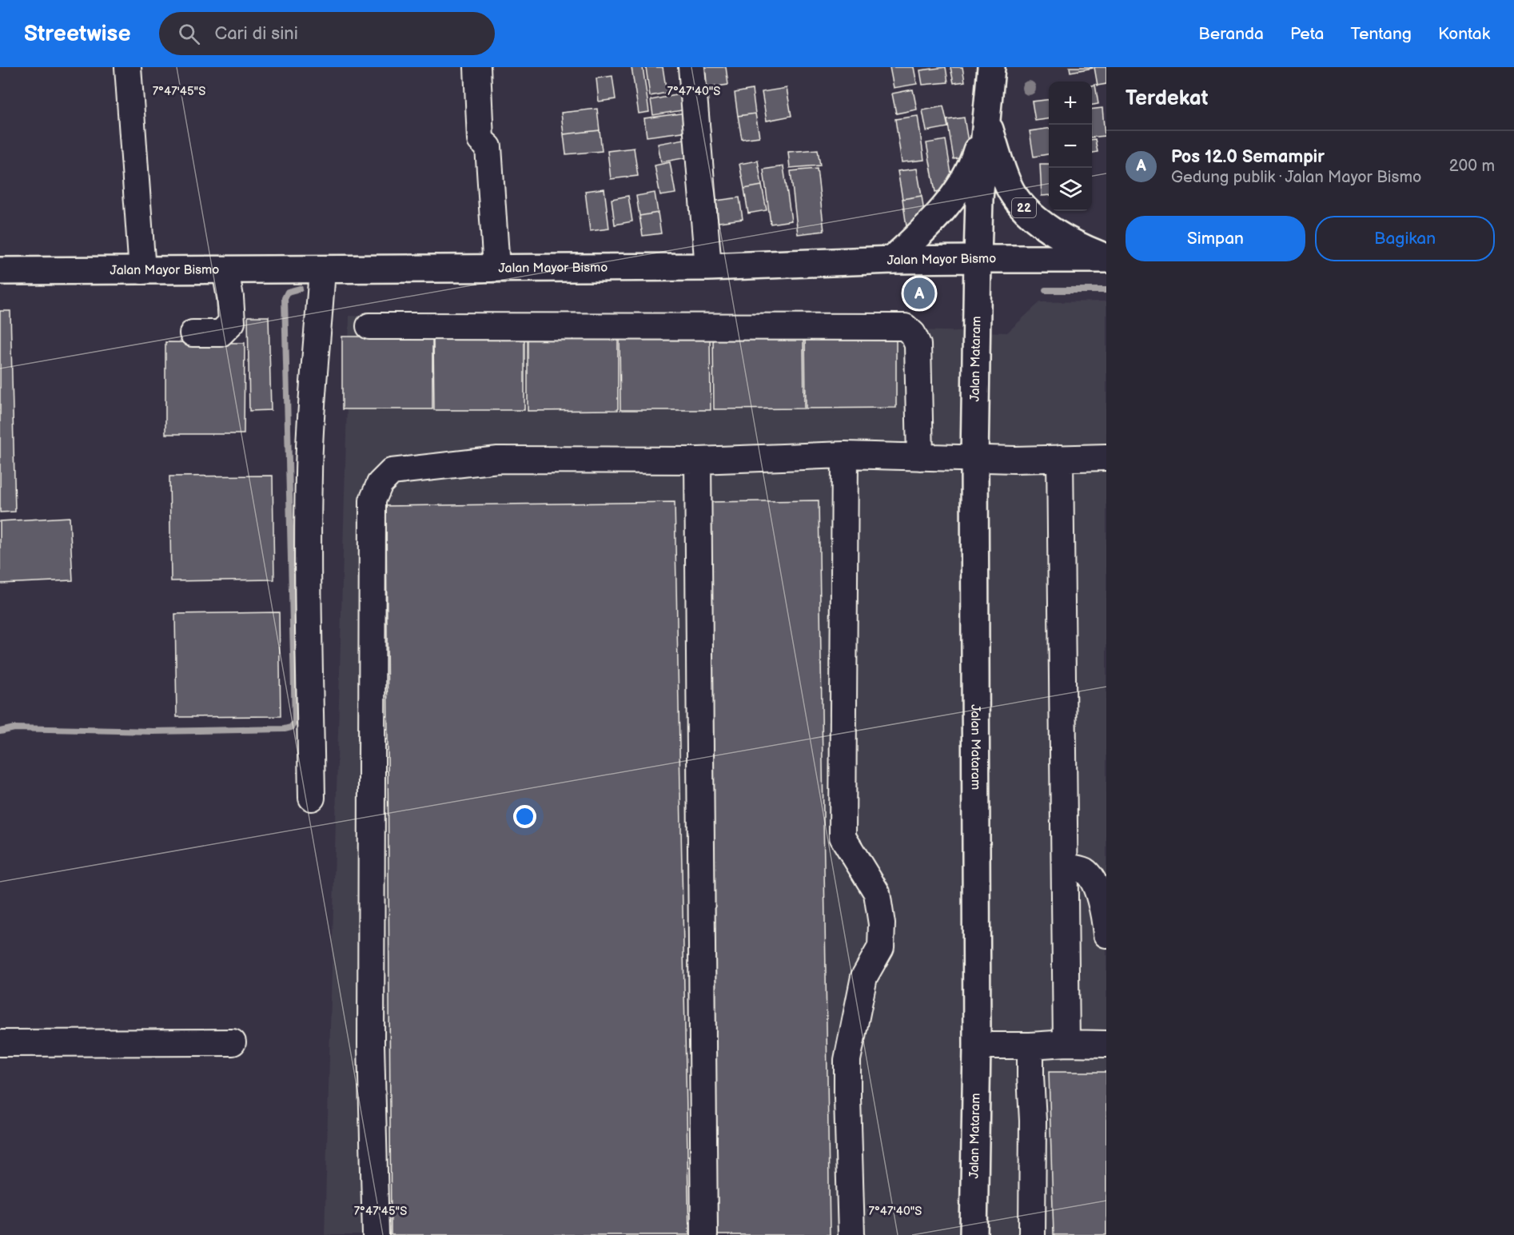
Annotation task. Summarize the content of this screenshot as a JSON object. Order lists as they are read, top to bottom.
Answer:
{
  "streets": {
    "main road": ["22", "Jalan Mayor Bismo", "Jalan Mataram"]
  },
  "crossings": [
    ["22", "Jalan Mayor Bismo"],
    ["22", "Jalan Mataram"],
    ["Jalan Mayor Bismo", "Jalan Mataram"]
  ],
  "page": {
    "header": "Streetwise",
    "search": "Cari di sini",
    "nav": [
      "Beranda",
      "Peta",
      "Tentang",
      "Kontak"
    ],
    "heading": "Terdekat",
    "map_buttons": ["+", "−"],
    "list": [
      {
        "mark": "A",
        "name": "Pos 12.0 Semampir",
        "note": "Gedung publik · Jalan Mayor Bismo",
        "value": "200 m"
      }
    ],
    "buttons": ["Simpan", "Bagikan"],
    "pins": "A"
  },
  "coordinates": ["7°47'45\"S", "7°47'40\"S"]
}
